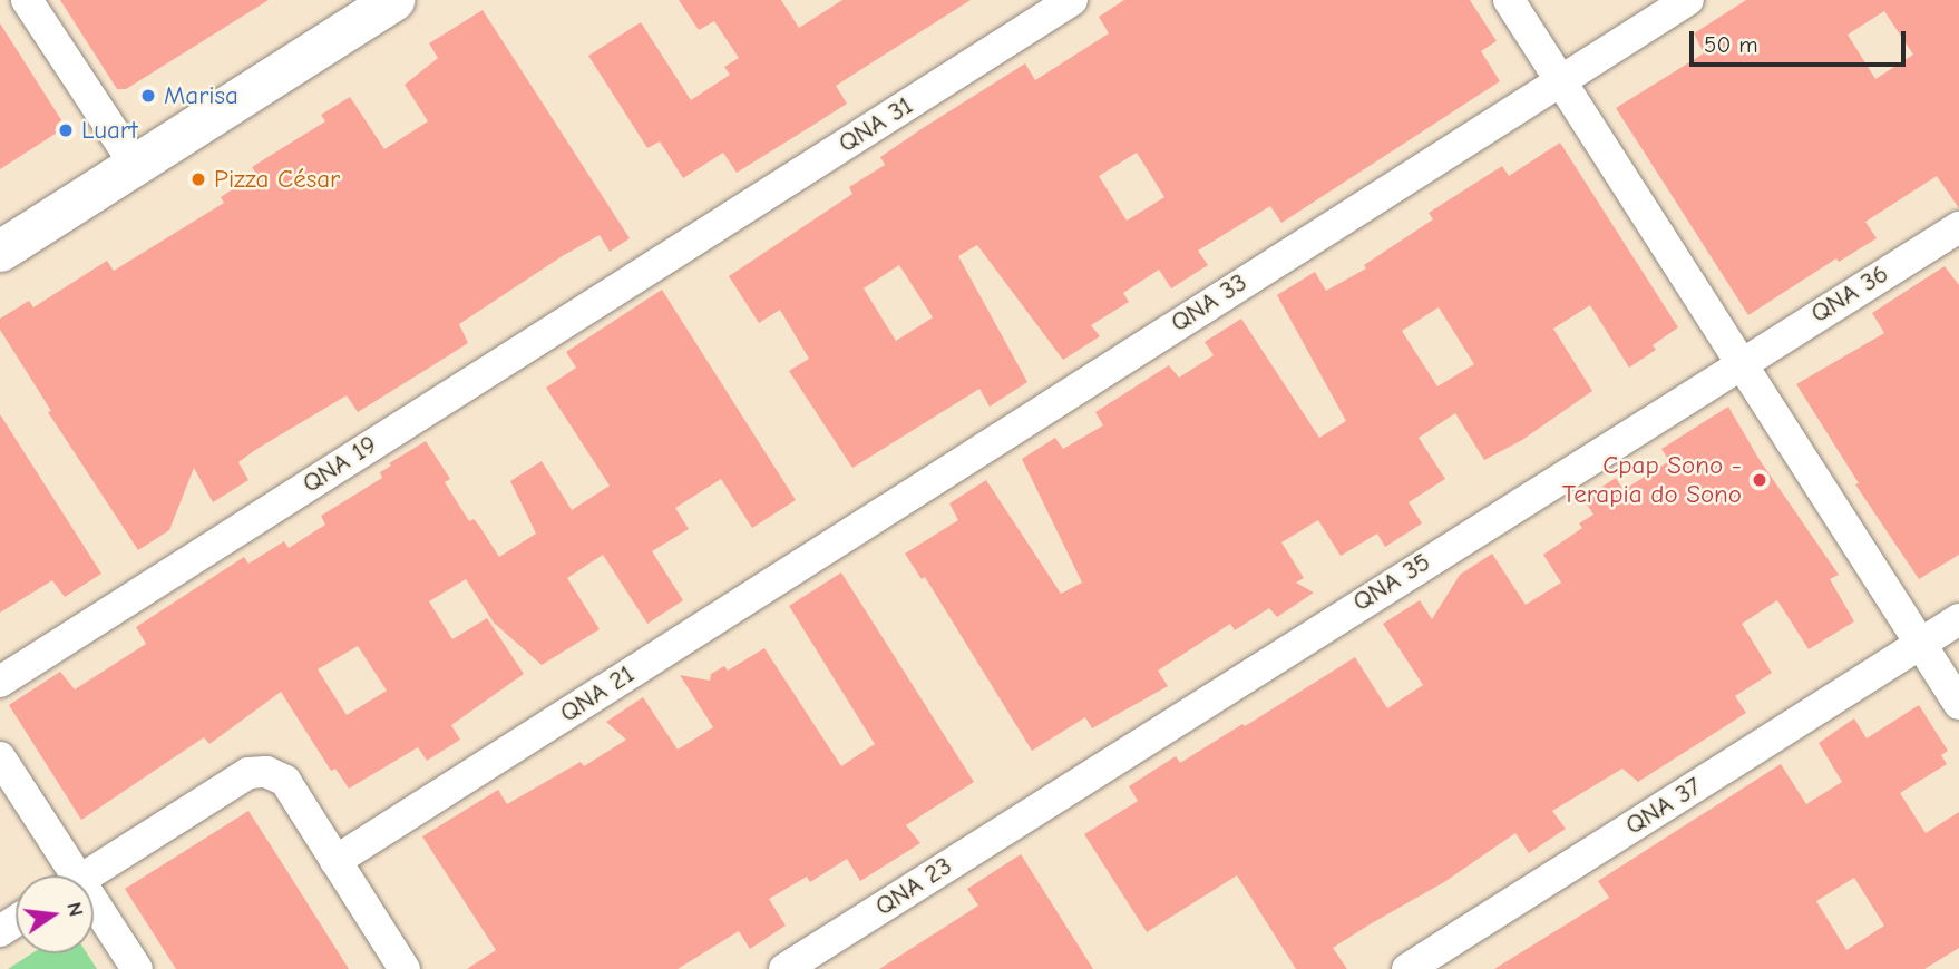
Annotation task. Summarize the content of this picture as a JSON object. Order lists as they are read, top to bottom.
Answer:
{
  "streets": {
    "street": [
      "QNA 31",
      "QNA 36",
      "QNA 33",
      "QNA 19",
      "QNA 35",
      "QNA 21",
      "QNA 37",
      "QNA 23"
    ]
  },
  "crossings": [
    ["QNA 31", "QNA 19"],
    ["QNA 36", "QNA 35"],
    ["QNA 33", "QNA 21"],
    ["QNA 35", "QNA 23"]
  ],
  "places": [
    "Marisa",
    "Luart",
    "Pizza César",
    "Cpap Sono - Terapia do Sono"
  ],
  "scale_bar": "50 m",
  "north": "right"
}
